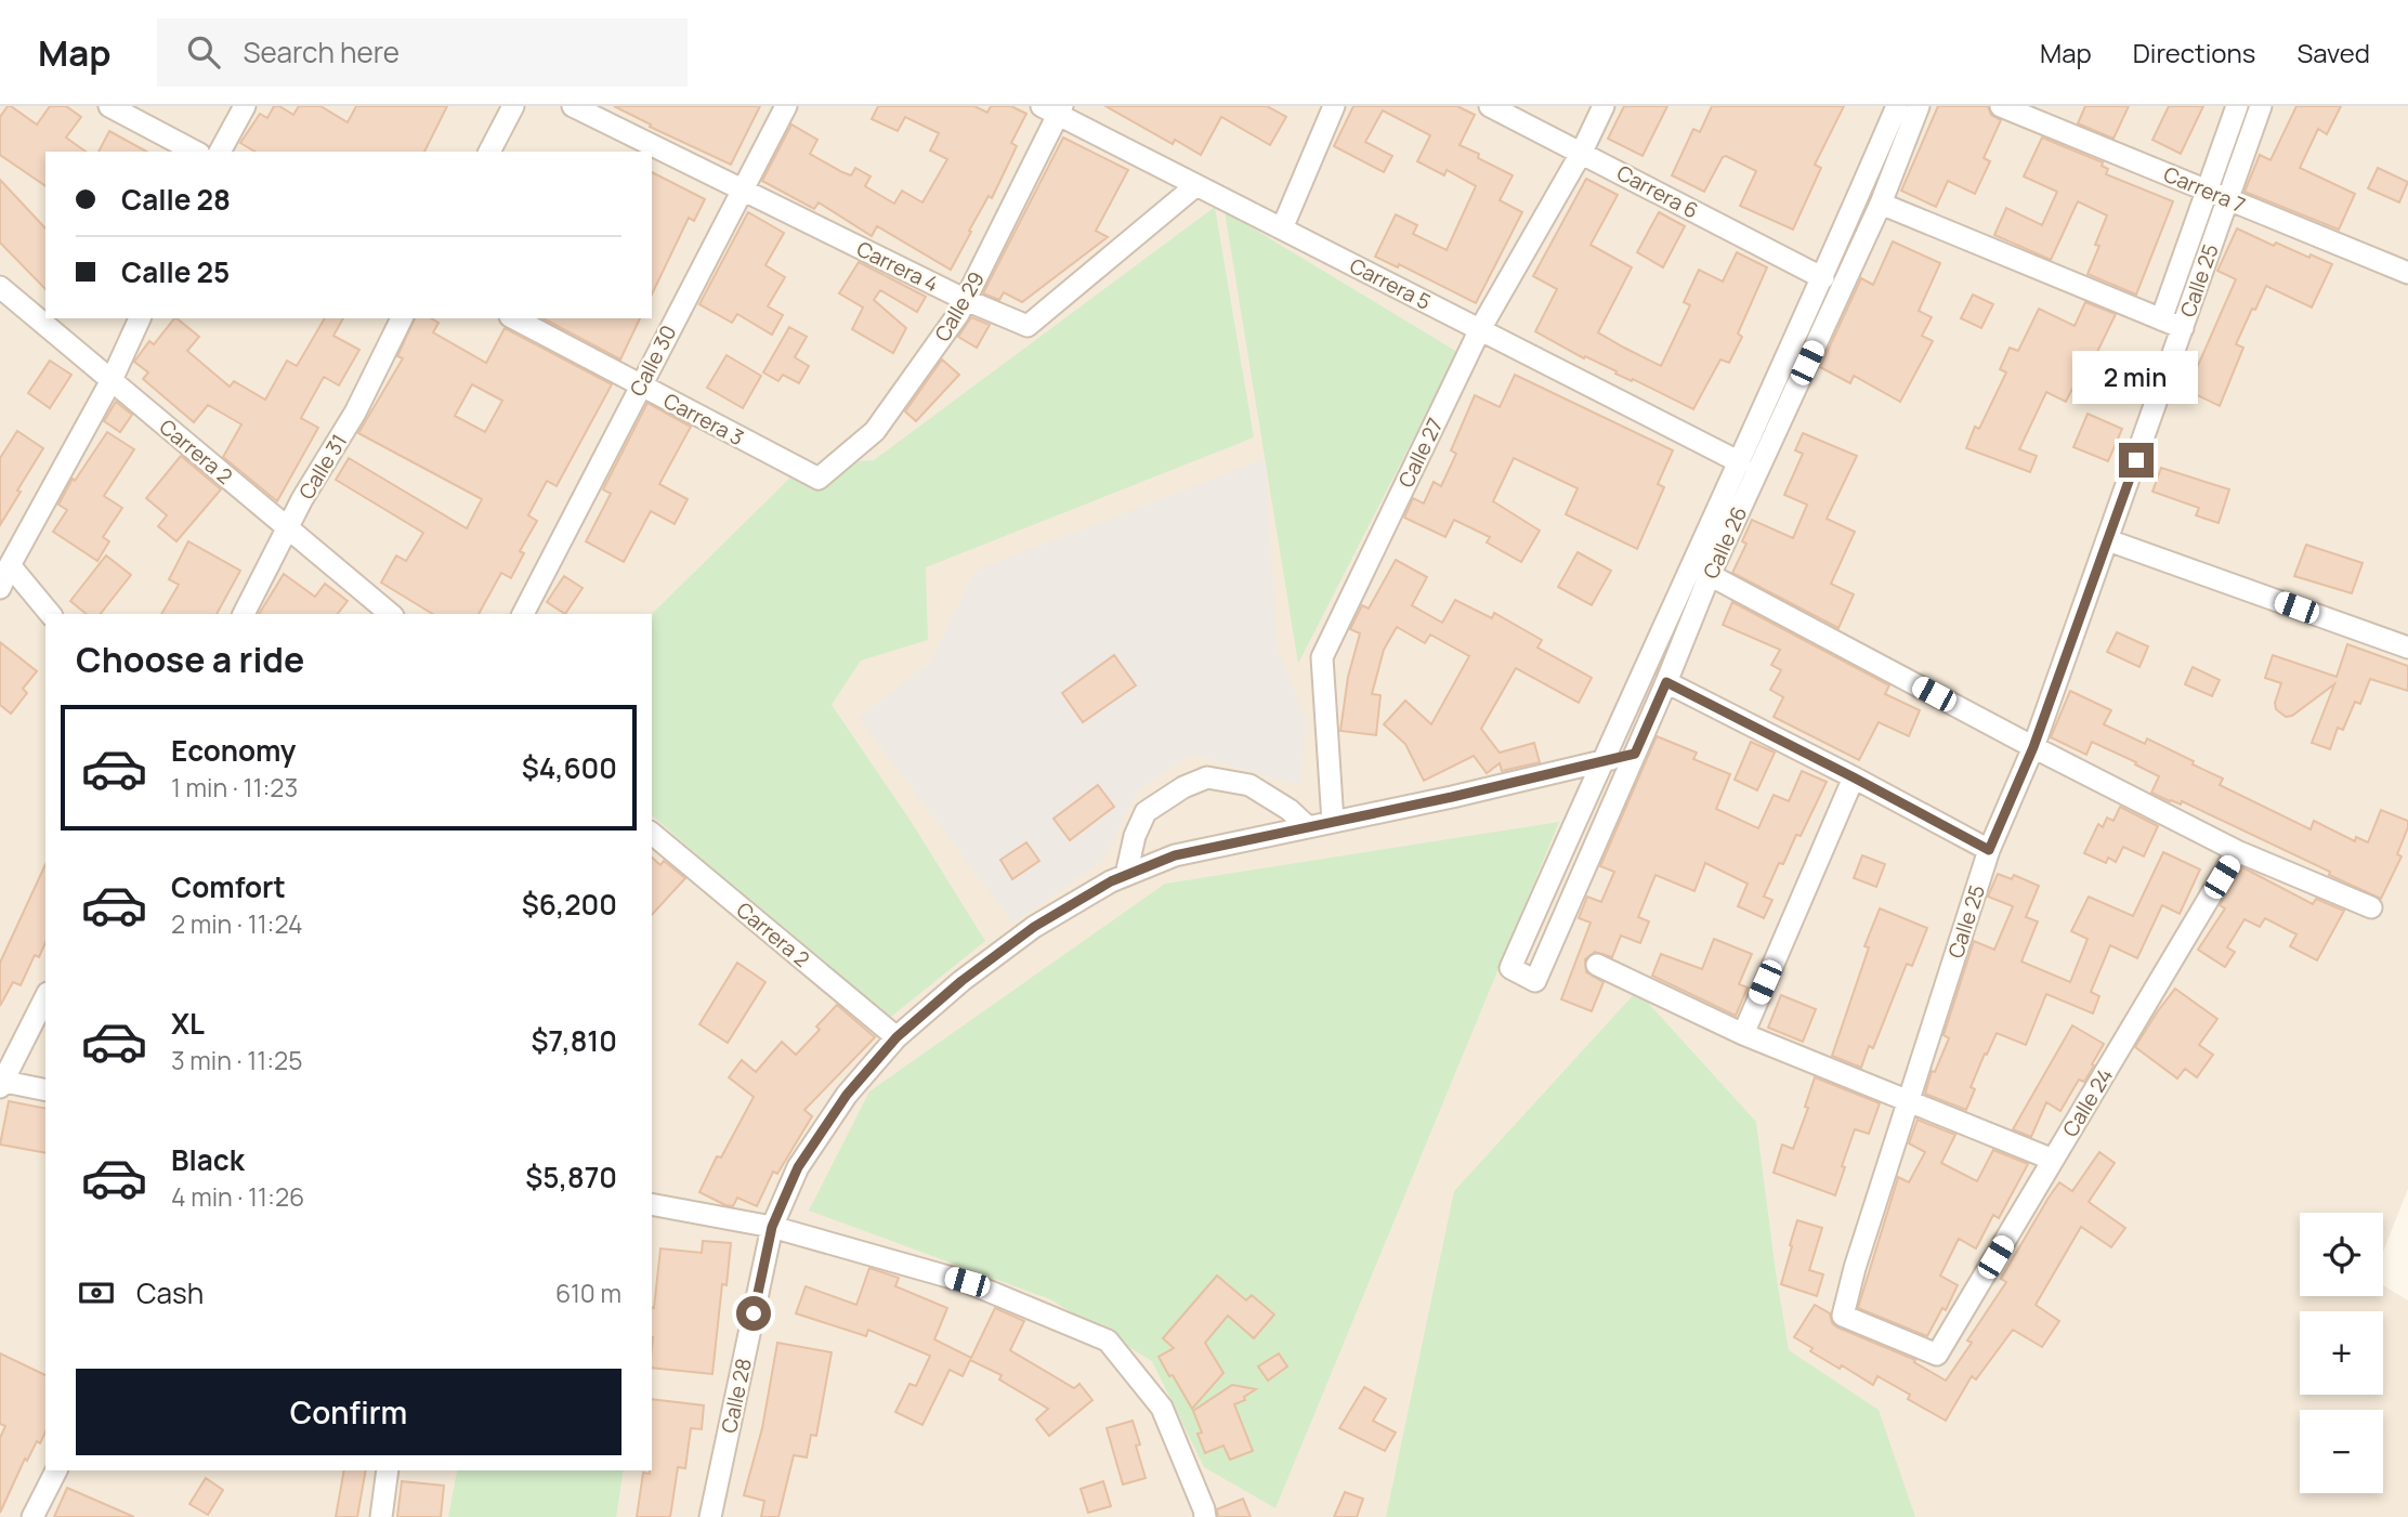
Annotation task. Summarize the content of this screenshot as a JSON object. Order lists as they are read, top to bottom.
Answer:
{
  "streets": {
    "street": [
      "Carrera 7",
      "Carrera 6",
      "Carrera 4",
      "Calle 25",
      "Carrera 5",
      "Calle 29",
      "Calle 30",
      "Carrera 3",
      "Carrera 2",
      "Calle 27",
      "Calle 31",
      "Calle 26",
      "Calle 24",
      "Calle 28"
    ]
  },
  "crossings": [
    ["Carrera 7", "Calle 25"],
    ["Carrera 6", "Calle 27"],
    ["Carrera 6", "Calle 26"],
    ["Carrera 4", "Carrera 5"],
    ["Carrera 4", "Calle 29"],
    ["Carrera 4", "Calle 30"],
    ["Calle 25", "Calle 24"],
    ["Carrera 5", "Calle 29"],
    ["Carrera 5", "Calle 27"],
    ["Carrera 5", "Calle 26"],
    ["Calle 29", "Carrera 3"],
    ["Calle 30", "Carrera 3"],
    ["Carrera 2", "Calle 31"],
    ["Carrera 2", "Calle 28"],
    ["Calle 27", "Calle 28"],
    ["Calle 26", "Calle 28"]
  ],
  "page": {
    "header": "Map",
    "search": "Search here",
    "nav": ["Map", "Directions", "Saved"],
    "banner": ["Calle 28", "Calle 25"],
    "bubble": "2 min",
    "heading": "Choose a ride",
    "list": [
      {
        "name": "Economy",
        "note": "1 min · 11:23",
        "value": "$4,600"
      },
      {
        "name": "Comfort",
        "note": "2 min · 11:24",
        "value": "$6,200"
      },
      {
        "name": "XL",
        "note": "3 min · 11:25",
        "value": "$7,810"
      },
      {
        "name": "Black",
        "note": "4 min · 11:26",
        "value": "$5,870"
      }
    ],
    "map_buttons": ["+", "−"],
    "pay": ["Cash", "610 m"],
    "buttons": "Confirm"
  }
}
